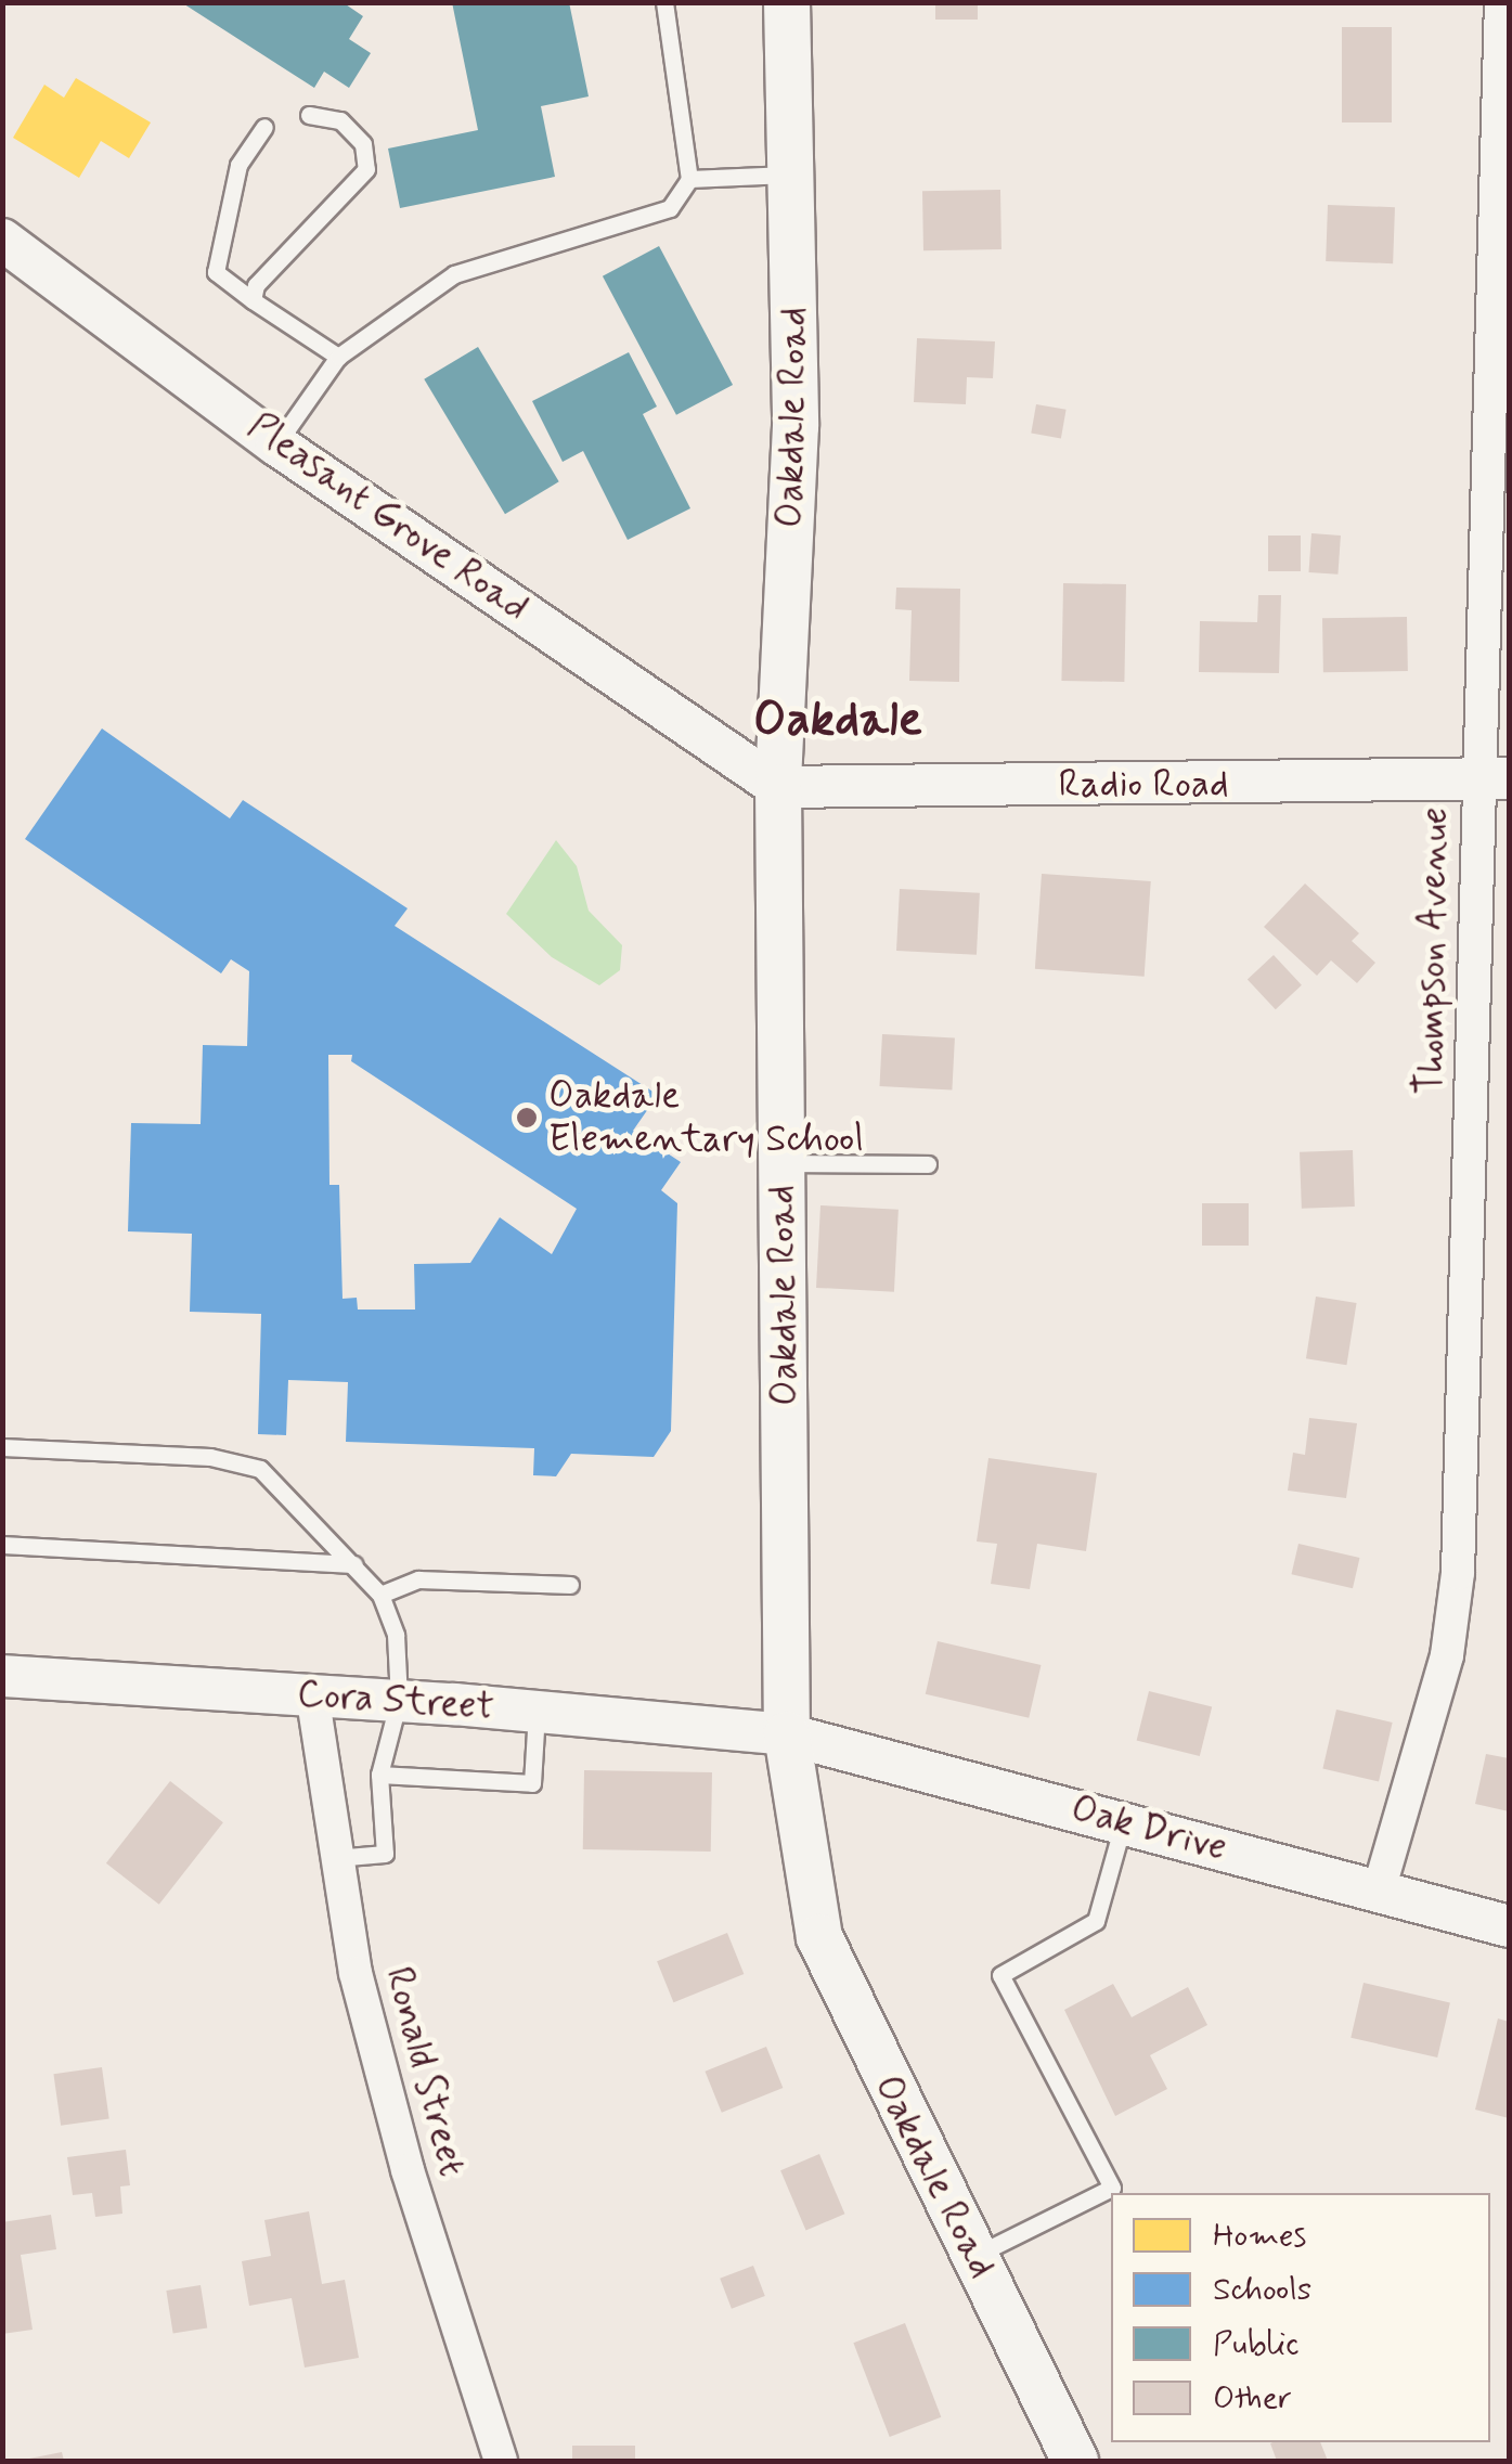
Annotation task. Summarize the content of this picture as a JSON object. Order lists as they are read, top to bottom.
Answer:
{
  "streets": {
    "main road": ["Oakdale Road"],
    "street": [
      "Pleasant Grove Road",
      "Radio Road",
      "Thompson Avenue",
      "Cora Street",
      "Oak Drive",
      "Ronald Street"
    ]
  },
  "crossings": [
    ["Oakdale Road", "Pleasant Grove Road"],
    ["Oakdale Road", "Radio Road"],
    ["Oakdale Road", "Cora Street"],
    ["Oakdale Road", "Oak Drive"],
    ["Pleasant Grove Road", "Radio Road"],
    ["Radio Road", "Thompson Avenue"],
    ["Thompson Avenue", "Oak Drive"],
    ["Cora Street", "Oak Drive"],
    ["Cora Street", "Ronald Street"]
  ],
  "districts": ["Oakdale"],
  "places": ["Oakdale Elementary School"],
  "legend": [
    "Homes",
    "Schools",
    "Public",
    "Other"
  ]
}
